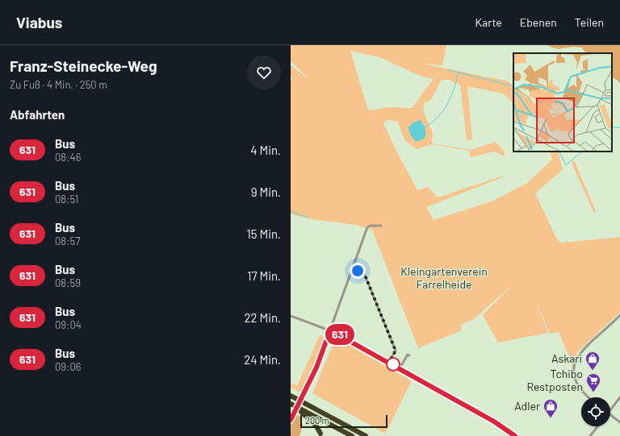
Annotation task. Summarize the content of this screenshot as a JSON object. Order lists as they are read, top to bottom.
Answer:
{
  "parks": ["Kleingartenverein Farrelheide"],
  "places": {
    "shop": ["Askari", "Adler"],
    "supermarket": ["Tchibo Restposten"]
  },
  "lines": ["bus line 631"],
  "scale_bar": "200 m",
  "page": {
    "header": "Viabus",
    "nav": ["Karte", "Ebenen", "Teilen"],
    "heading": [
      ["Franz-Steinecke-Weg", "Zu Fuß · 4 Min. · 250 m"],
      "Abfahrten"
    ],
    "on_map": "631",
    "list": [
      {
        "mark": "631",
        "name": "Bus",
        "note": "08:46",
        "value": "4 Min."
      },
      {
        "mark": "631",
        "name": "Bus",
        "note": "08:51",
        "value": "9 Min."
      },
      {
        "mark": "631",
        "name": "Bus",
        "note": "08:57",
        "value": "15 Min."
      },
      {
        "mark": "631",
        "name": "Bus",
        "note": "08:59",
        "value": "17 Min."
      },
      {
        "mark": "631",
        "name": "Bus",
        "note": "09:04",
        "value": "22 Min."
      },
      {
        "mark": "631",
        "name": "Bus",
        "note": "09:06",
        "value": "24 Min."
      }
    ],
    "scale": "200 m"
  }
}
